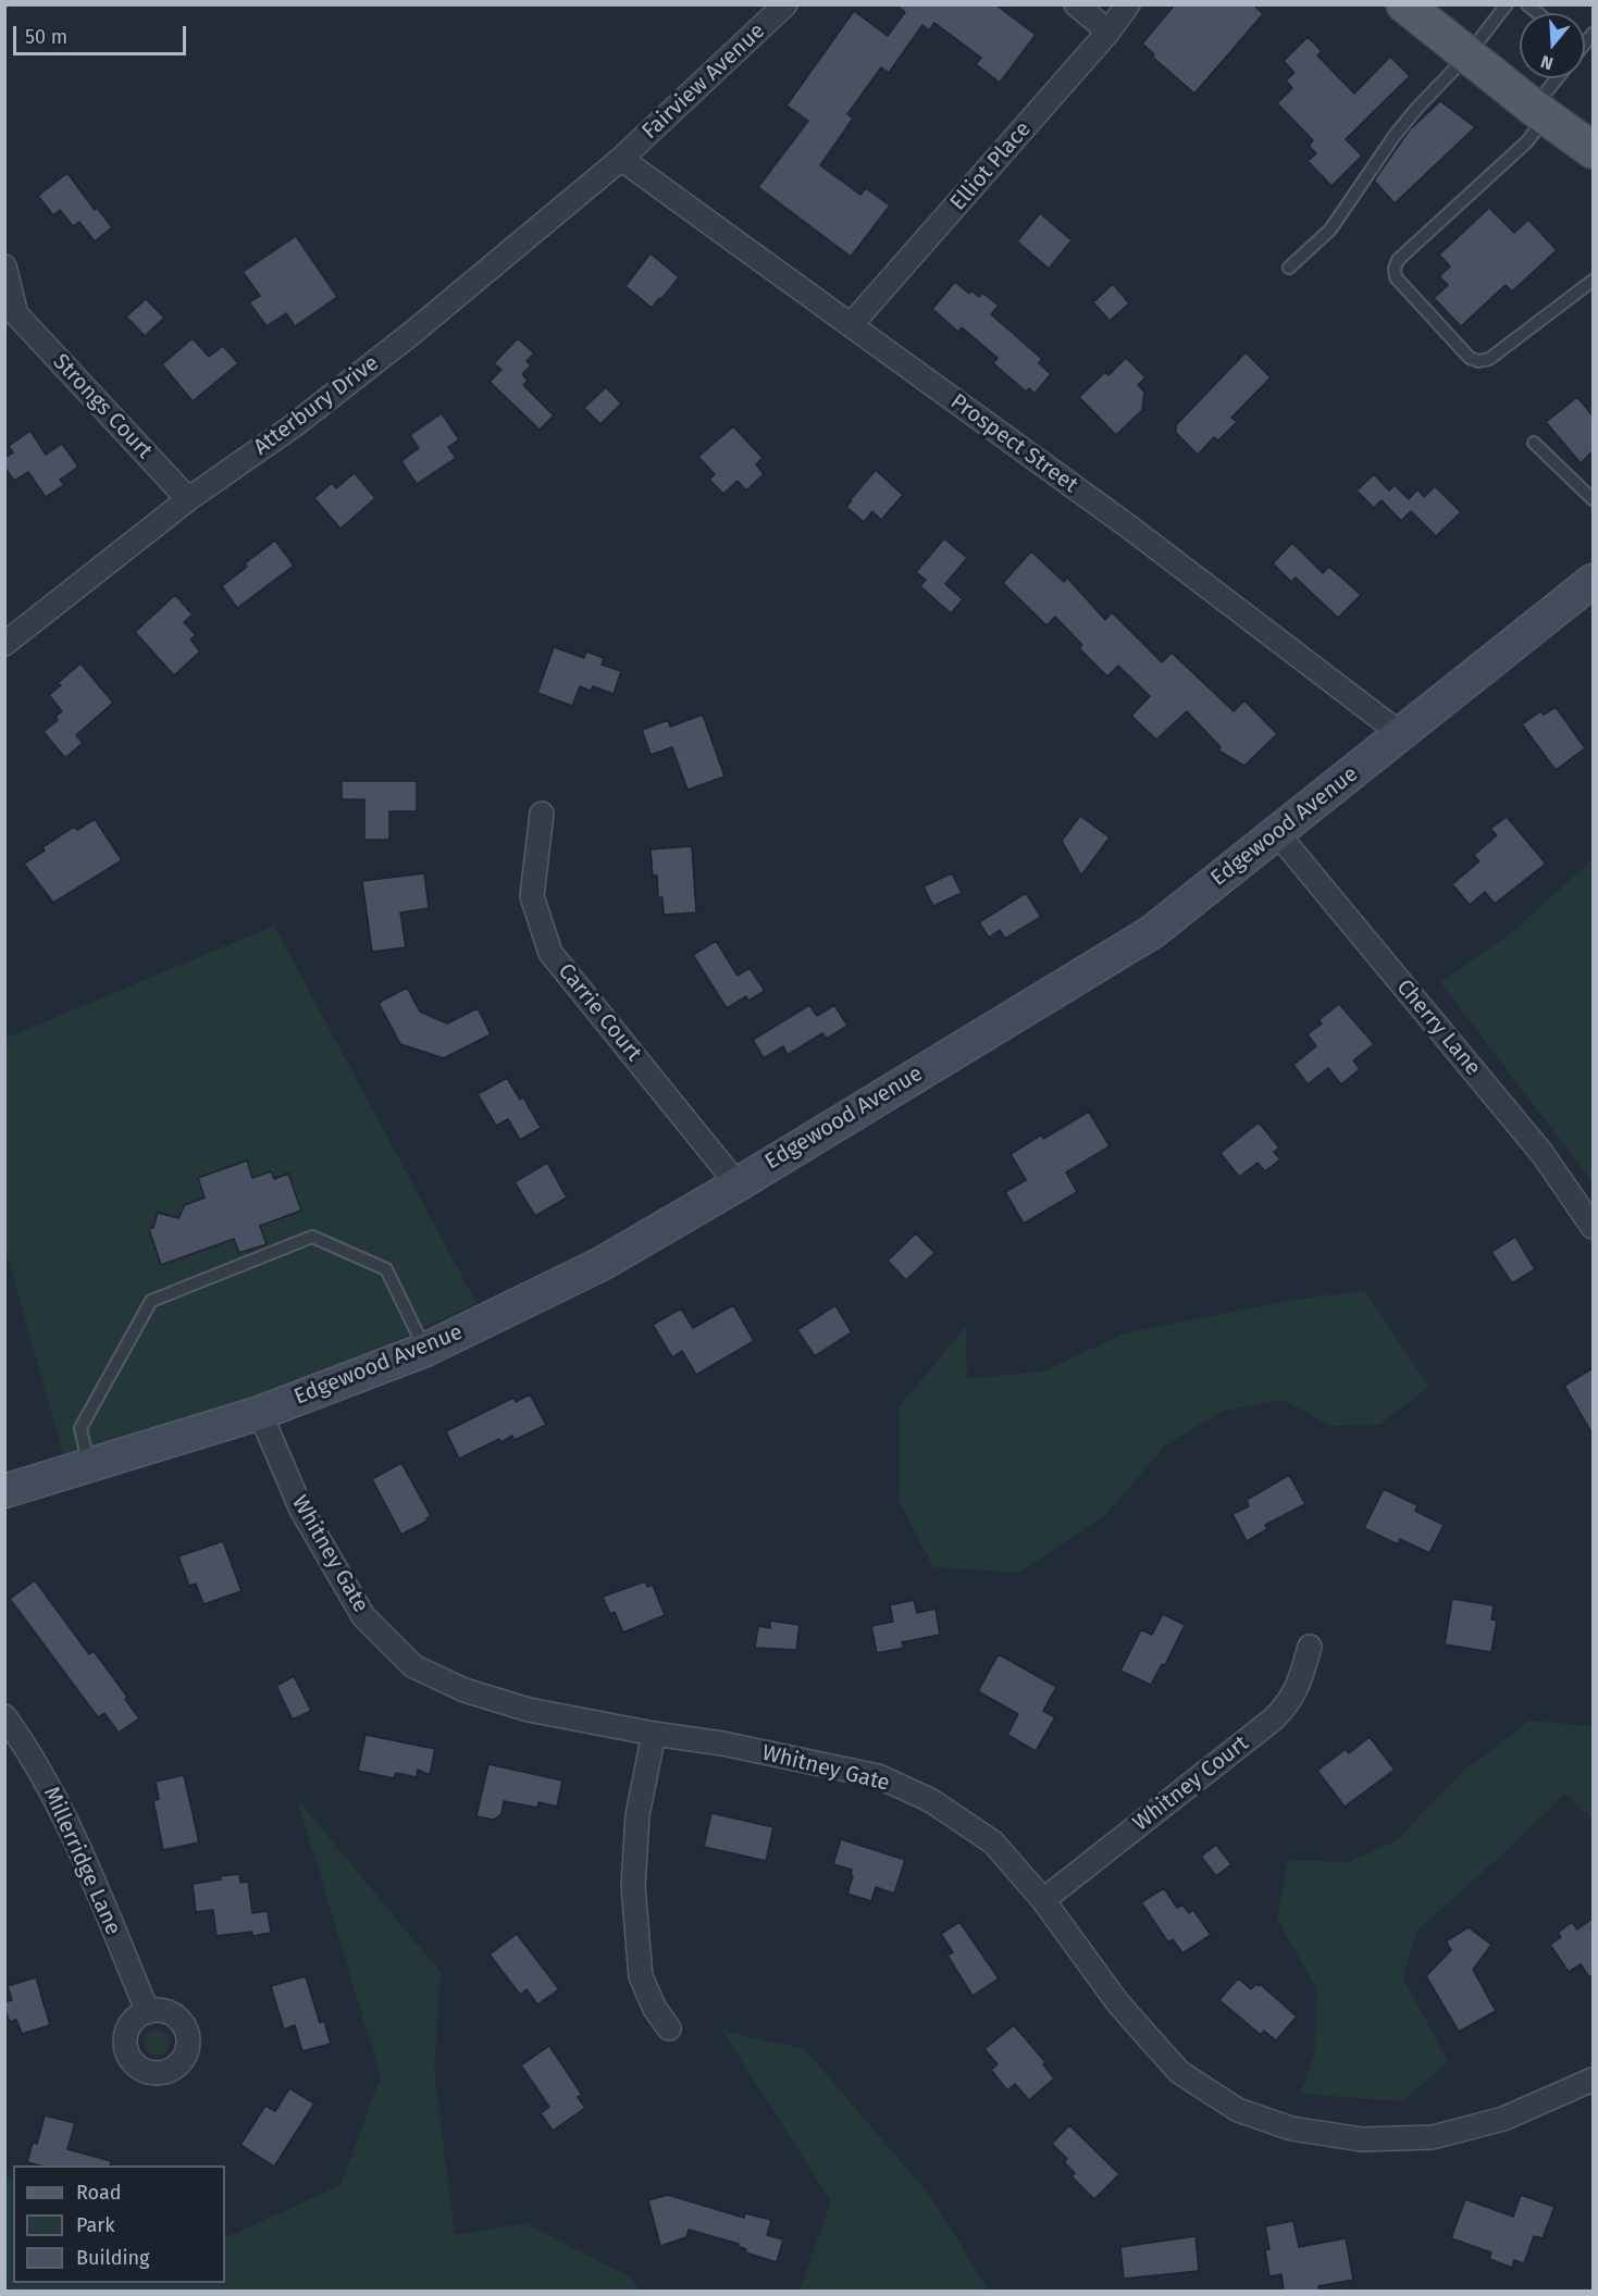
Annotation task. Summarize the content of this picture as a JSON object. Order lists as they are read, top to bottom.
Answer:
{
  "streets": {
    "main road": ["Edgewood Avenue"],
    "street": [
      "Fairview Avenue",
      "Elliot Place",
      "Atterbury Drive",
      "Strongs Court",
      "Prospect Street",
      "Carrie Court",
      "Cherry Lane",
      "Whitney Gate",
      "Whitney Court",
      "Millerridge Lane"
    ]
  },
  "crossings": [
    ["Fairview Avenue", "Atterbury Drive"],
    ["Fairview Avenue", "Prospect Street"],
    ["Elliot Place", "Prospect Street"],
    ["Atterbury Drive", "Strongs Court"],
    ["Atterbury Drive", "Prospect Street"],
    ["Prospect Street", "Edgewood Avenue"],
    ["Edgewood Avenue", "Carrie Court"],
    ["Edgewood Avenue", "Cherry Lane"],
    ["Edgewood Avenue", "Whitney Gate"],
    ["Whitney Gate", "Whitney Court"]
  ],
  "legend": ["Road", "Park", "Building"],
  "scale_bar": "50 m",
  "north": "bottom"
}
